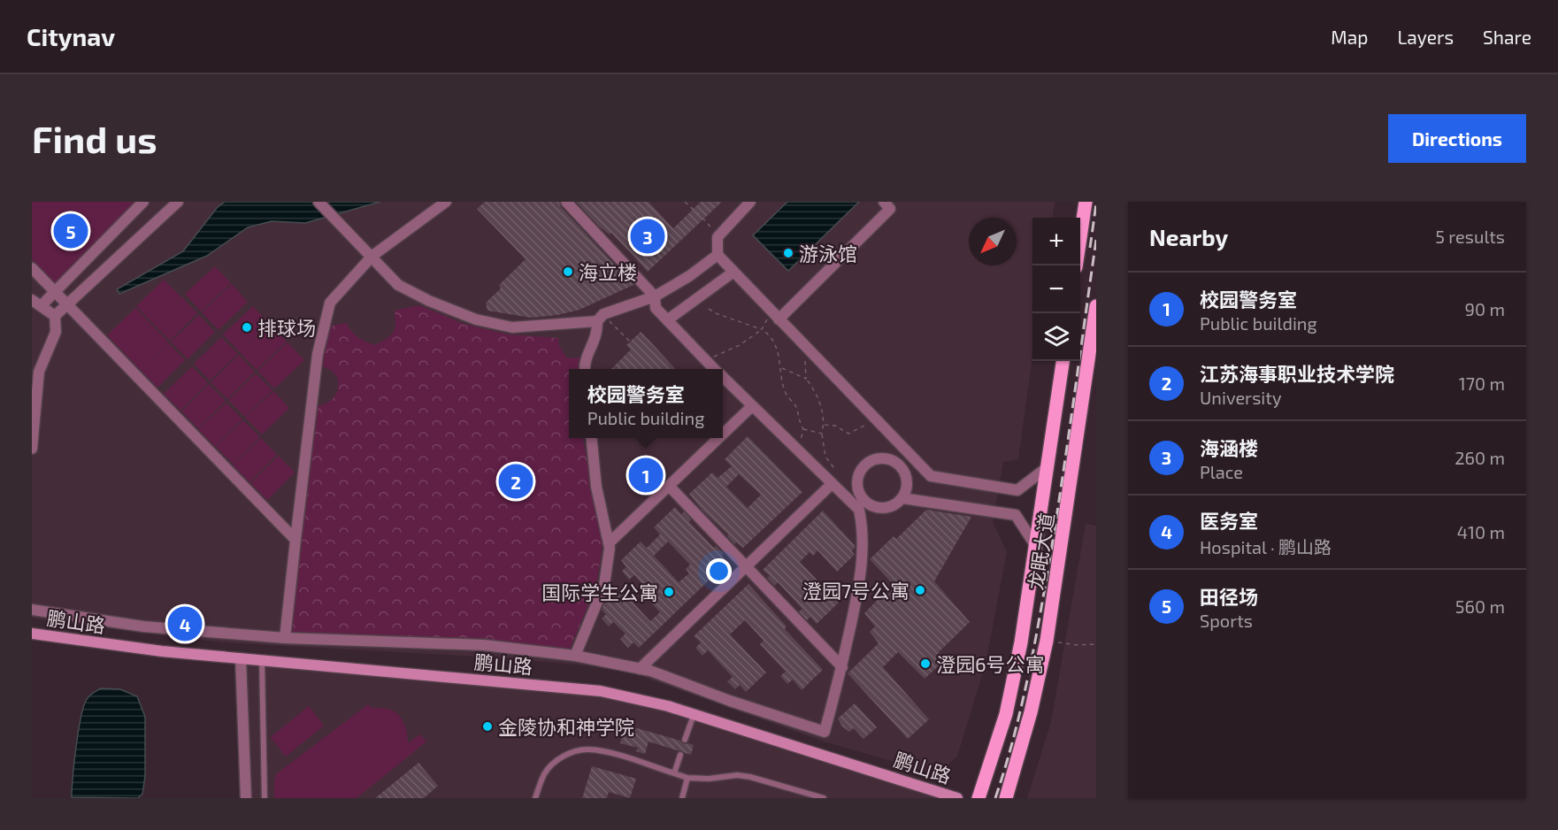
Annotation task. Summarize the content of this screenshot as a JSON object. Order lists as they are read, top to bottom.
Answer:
{
  "streets": {
    "main road": ["龙眠大道"],
    "street": ["鹏山路"]
  },
  "places": [
    "游泳馆",
    "海立楼",
    "排球场",
    "澄园7号公寓",
    "国际学生公寓",
    "澄园6号公寓",
    "金陵协和神学院"
  ],
  "north": "bottom left",
  "page": {
    "header": "Citynav",
    "nav": ["Map", "Layers", "Share"],
    "buttons": "Directions",
    "title": "Find us",
    "heading": ["Nearby", "5 results"],
    "pins": [
      "5",
      "3",
      "1",
      "2",
      "4"
    ],
    "map_buttons": ["+", "−"],
    "list": [
      {
        "mark": "1",
        "name": "校园警务室",
        "note": "Public building",
        "value": "90 m"
      },
      {
        "mark": "2",
        "name": "江苏海事职业技术学院",
        "note": "University",
        "value": "170 m"
      },
      {
        "mark": "3",
        "name": "海涵楼",
        "note": "Place",
        "value": "260 m"
      },
      {
        "mark": "4",
        "name": "医务室",
        "note": "Hospital · 鹏山路",
        "value": "410 m"
      },
      {
        "mark": "5",
        "name": "田径场",
        "note": "Sports",
        "value": "560 m"
      }
    ],
    "popup": ["校园警务室", "Public building"]
  }
}
